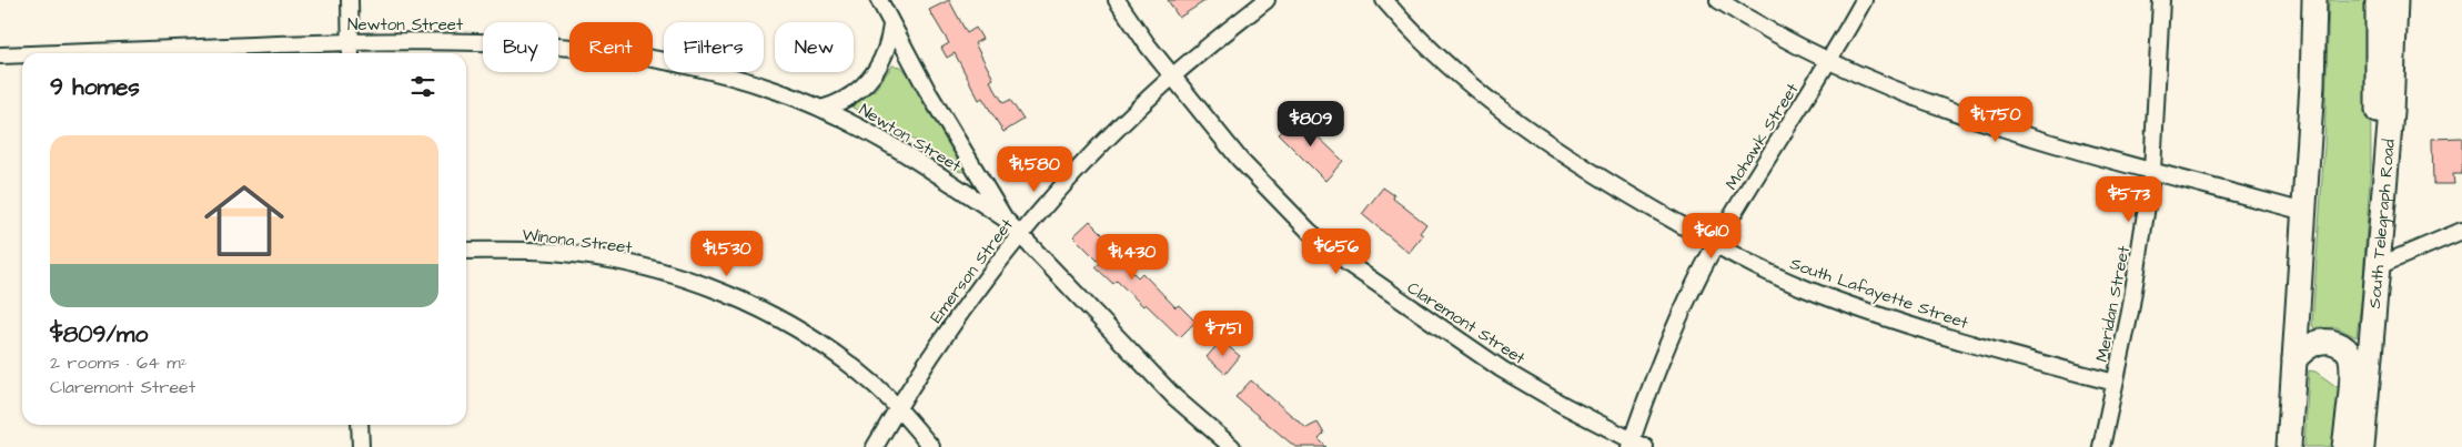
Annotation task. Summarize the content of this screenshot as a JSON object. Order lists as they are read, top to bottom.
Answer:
{
  "streets": {
    "main road": ["South Telegraph Road"],
    "street": [
      "Newton Street",
      "Mohawk Street",
      "Winona Street",
      "Emerson Street",
      "South Lafayette Street",
      "Meridan Street",
      "Claremont Street"
    ]
  },
  "crossings": [
    ["Mohawk Street", "South Lafayette Street"],
    ["Mohawk Street", "Claremont Street"],
    ["Winona Street", "Emerson Street"],
    ["Emerson Street", "Claremont Street"],
    ["South Lafayette Street", "Meridan Street"]
  ],
  "page": {
    "chip": [
      "Buy",
      "Rent",
      "Filters",
      "New"
    ],
    "heading": "9 homes",
    "price": [
      "$1,750",
      "$809",
      "$1,580",
      "$573",
      "$610",
      "$656",
      "$1,530",
      "$1,430",
      "$751"
    ],
    "list": [
      {
        "name": "$809/mo",
        "note": "2 rooms · 64 m² · Claremont Street"
      }
    ]
  }
}
